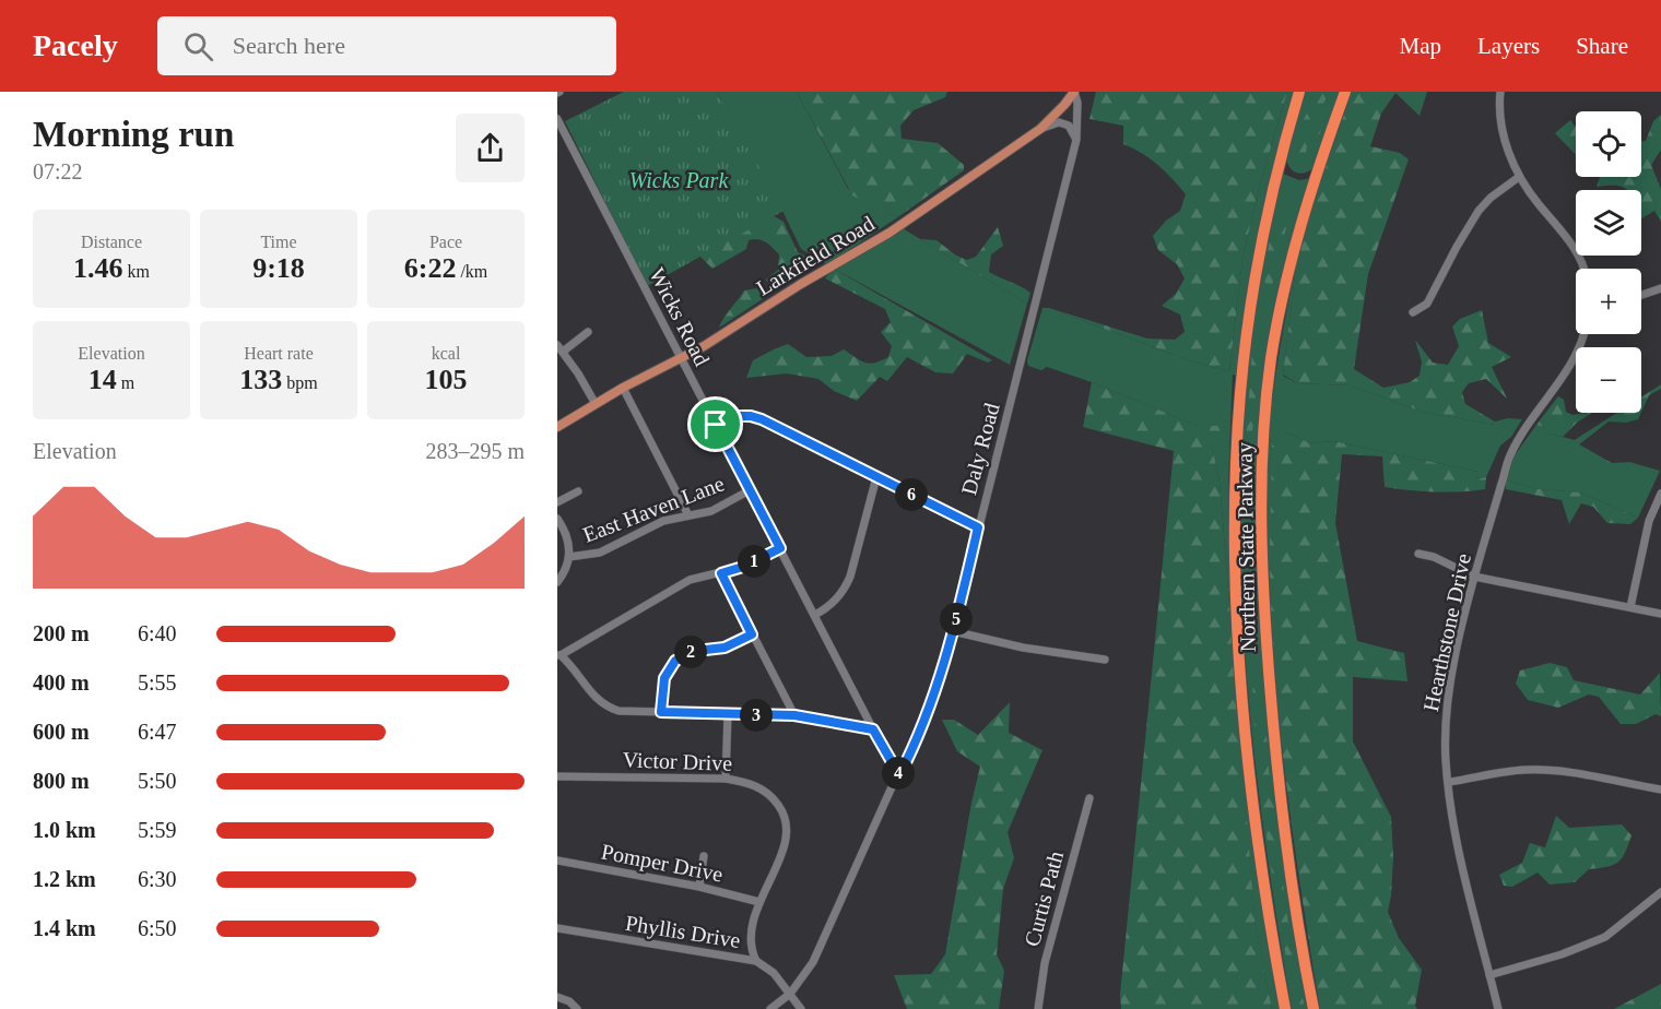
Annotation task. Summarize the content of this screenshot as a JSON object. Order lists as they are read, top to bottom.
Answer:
{
  "streets": {
    "highway": ["Northern State Parkway"],
    "main road": ["Larkfield Road"],
    "street": [
      "Wicks Road",
      "Daly Road",
      "East Haven Lane",
      "Hearthstone Drive",
      "Victor Drive",
      "Pomper Drive",
      "Curtis Path",
      "Phyllis Drive"
    ]
  },
  "crossings": [
    ["Larkfield Road", "Wicks Road"],
    ["Larkfield Road", "Daly Road"],
    ["Wicks Road", "Daly Road"],
    ["Wicks Road", "East Haven Lane"],
    ["Daly Road", "Phyllis Drive"],
    ["Victor Drive", "Pomper Drive"],
    ["Victor Drive", "Phyllis Drive"]
  ],
  "parks": ["Wicks Park"],
  "page": {
    "header": "Pacely",
    "search": "Search here",
    "nav": ["Map", "Layers", "Share"],
    "heading": ["Morning run", "07:22"],
    "map_buttons": ["+", "−"],
    "stats": [
      ["Distance", "1.46 km"],
      ["Time", "9:18"],
      ["Pace", "6:22 /km"],
      ["Elevation", "14 m"],
      ["Heart rate", "133 bpm"],
      ["kcal", "105"]
    ],
    "chart": ["Elevation", "283–295 m"],
    "pins": [
      "6",
      "1",
      "5",
      "2",
      "3",
      "4"
    ],
    "list": [
      {
        "name": "200 m",
        "note": "6:40"
      },
      {
        "name": "400 m",
        "note": "5:55"
      },
      {
        "name": "600 m",
        "note": "6:47"
      },
      {
        "name": "800 m",
        "note": "5:50"
      },
      {
        "name": "1.0 km",
        "note": "5:59"
      },
      {
        "name": "1.2 km",
        "note": "6:30"
      },
      {
        "name": "1.4 km",
        "note": "6:50"
      }
    ]
  }
}
